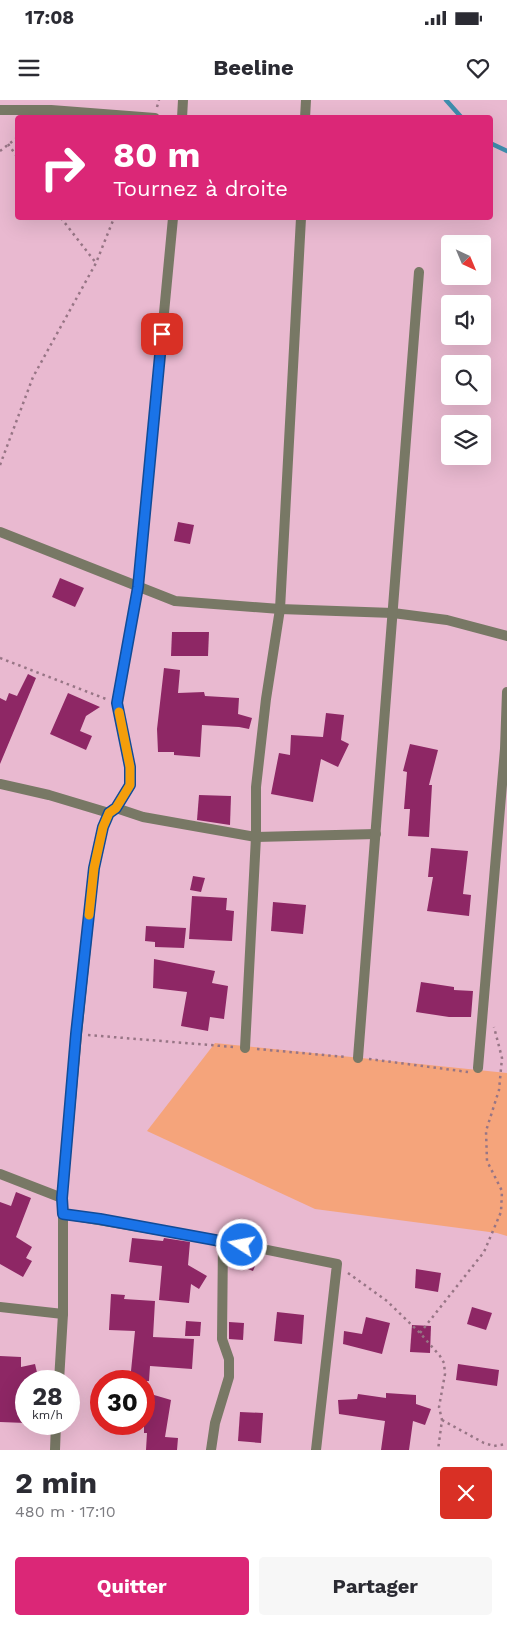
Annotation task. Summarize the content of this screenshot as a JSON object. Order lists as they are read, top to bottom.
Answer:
{
  "north": "bottom right",
  "page": {
    "status": "17:08",
    "header": "Beeline",
    "turn": ["80 m", "Tournez à droite"],
    "speed": "28 km/h",
    "limit": "30",
    "heading": ["2 min", "480 m · 17:10"],
    "buttons": ["Quitter", "Partager"]
  }
}
